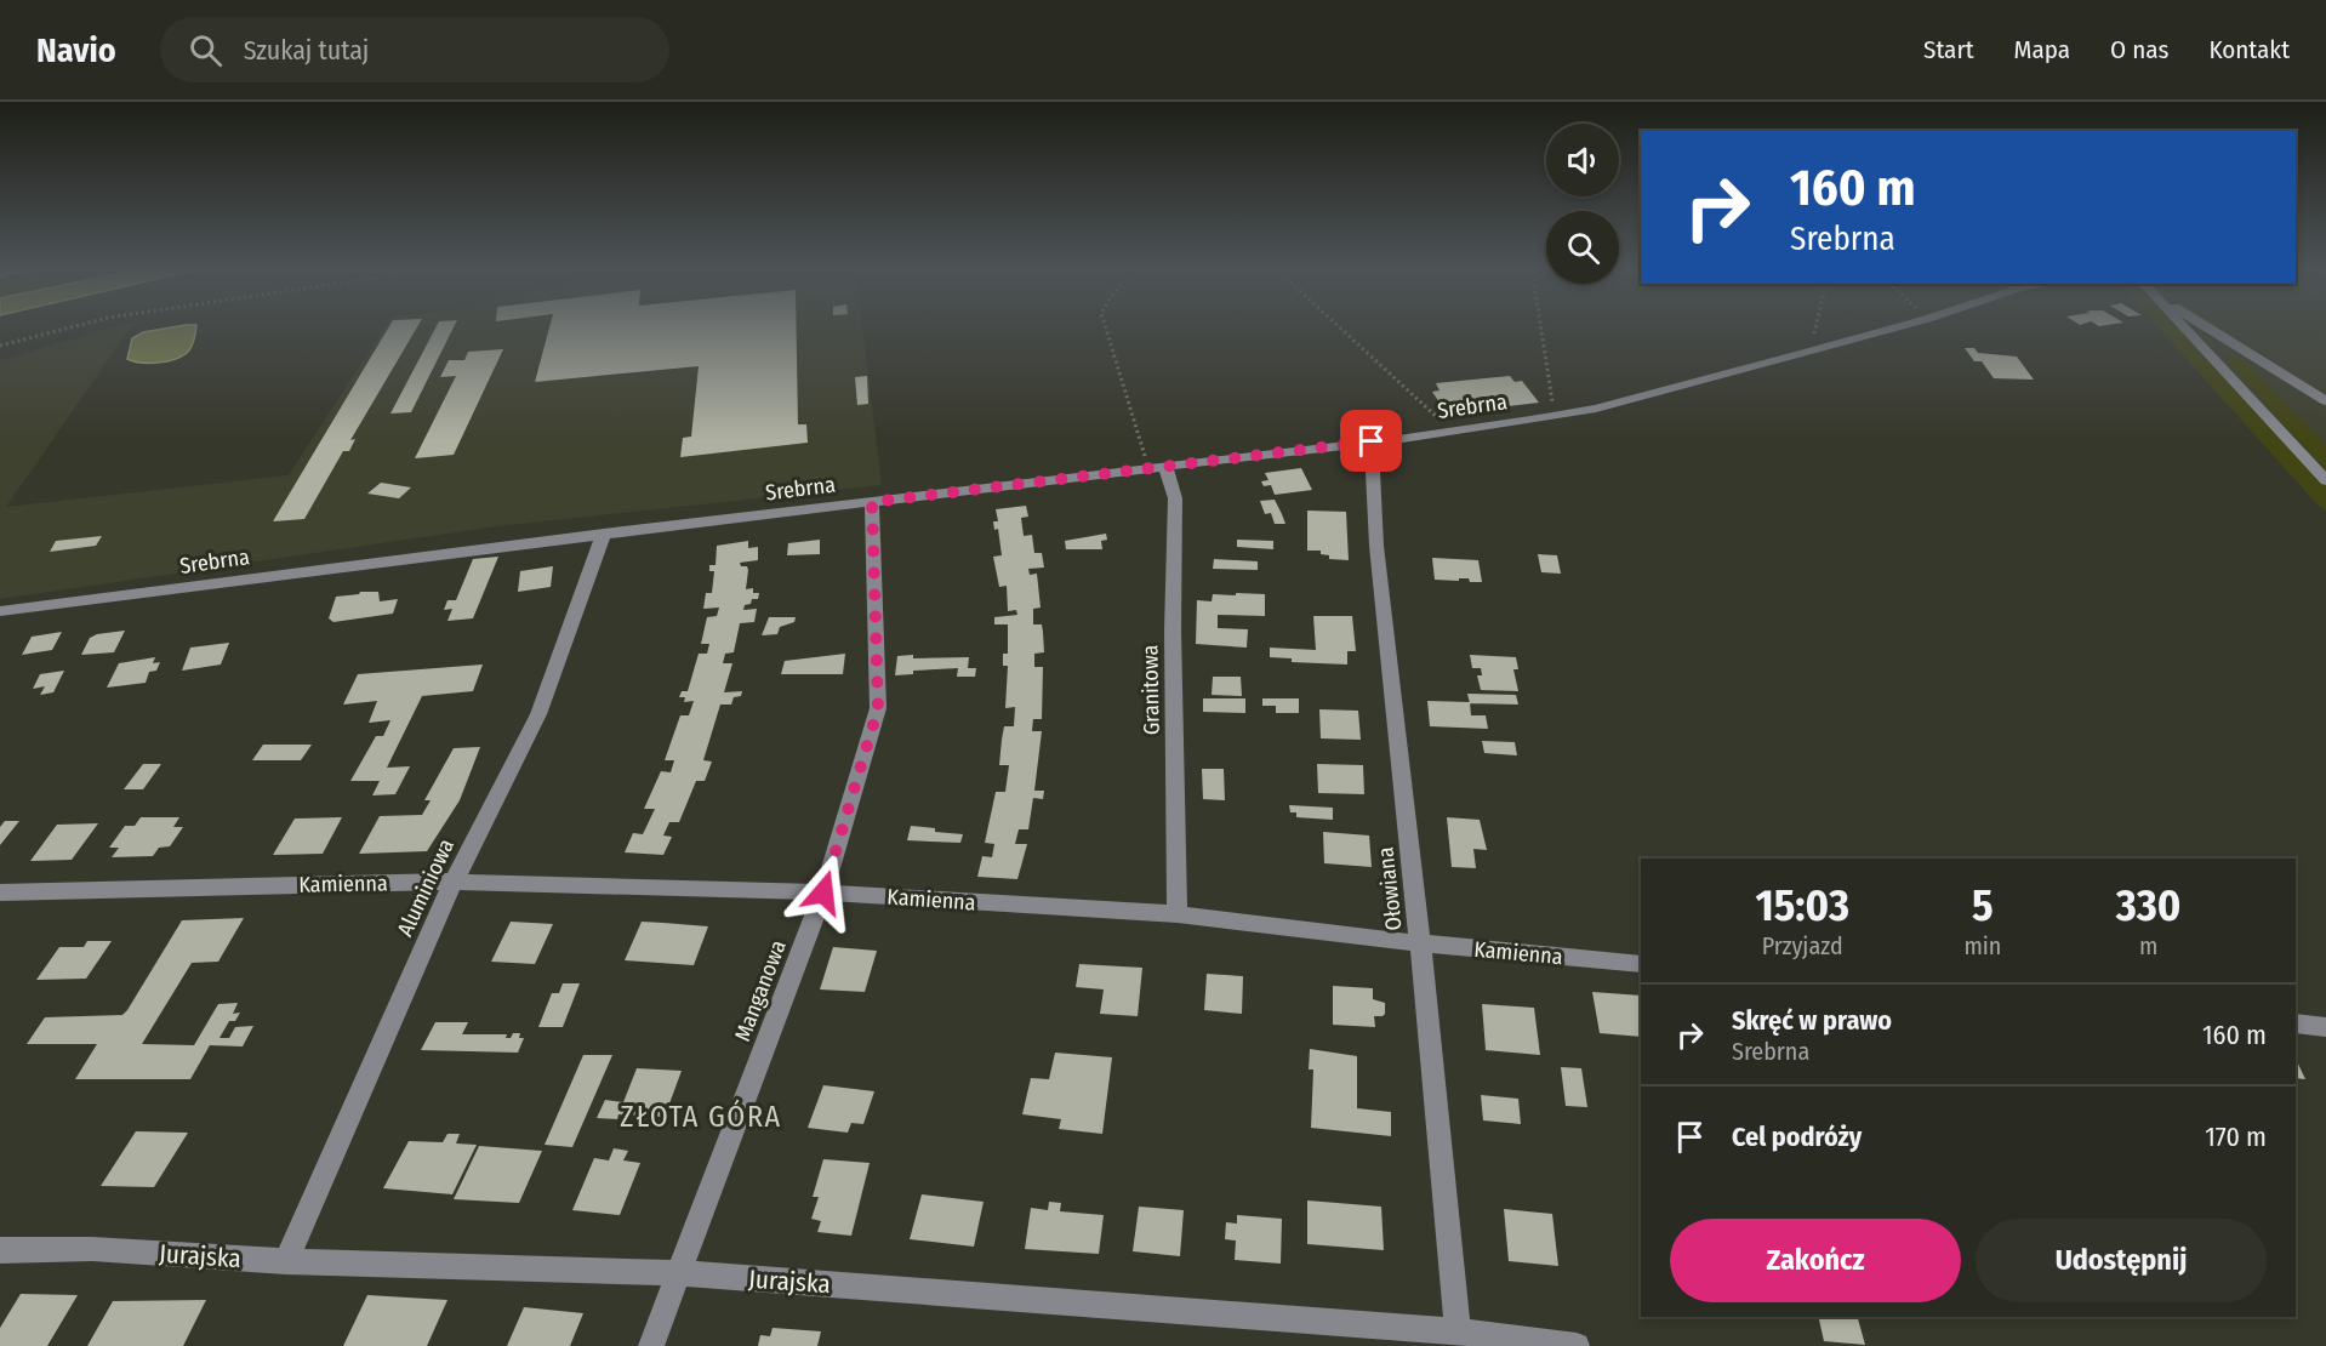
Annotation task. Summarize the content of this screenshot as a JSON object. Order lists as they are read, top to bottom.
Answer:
{
  "streets": {
    "street": [
      "Srebrna",
      "Granitowa",
      "Kamienna",
      "Aluminiowa",
      "Ołowiana",
      "Manganowa",
      "Jurajska"
    ]
  },
  "crossings": [
    ["Srebrna", "Granitowa"],
    ["Srebrna", "Aluminiowa"],
    ["Srebrna", "Ołowiana"],
    ["Srebrna", "Manganowa"],
    ["Granitowa", "Kamienna"],
    ["Kamienna", "Aluminiowa"],
    ["Kamienna", "Ołowiana"],
    ["Kamienna", "Manganowa"],
    ["Aluminiowa", "Jurajska"],
    ["Ołowiana", "Jurajska"],
    ["Manganowa", "Jurajska"]
  ],
  "districts": ["ZŁOTA GÓRA"],
  "page": {
    "header": "Navio",
    "search": "Szukaj tutaj",
    "nav": [
      "Start",
      "Mapa",
      "O nas",
      "Kontakt"
    ],
    "turn": ["160 m", "Srebrna"],
    "eta": [
      "15:03",
      "Przyjazd",
      "5",
      "min",
      "330",
      "m"
    ],
    "list": [
      {
        "name": "Skręć w prawo",
        "note": "Srebrna",
        "value": "160 m"
      },
      {
        "name": "Cel podróży",
        "value": "170 m"
      }
    ],
    "buttons": ["Zakończ", "Udostępnij"]
  }
}
